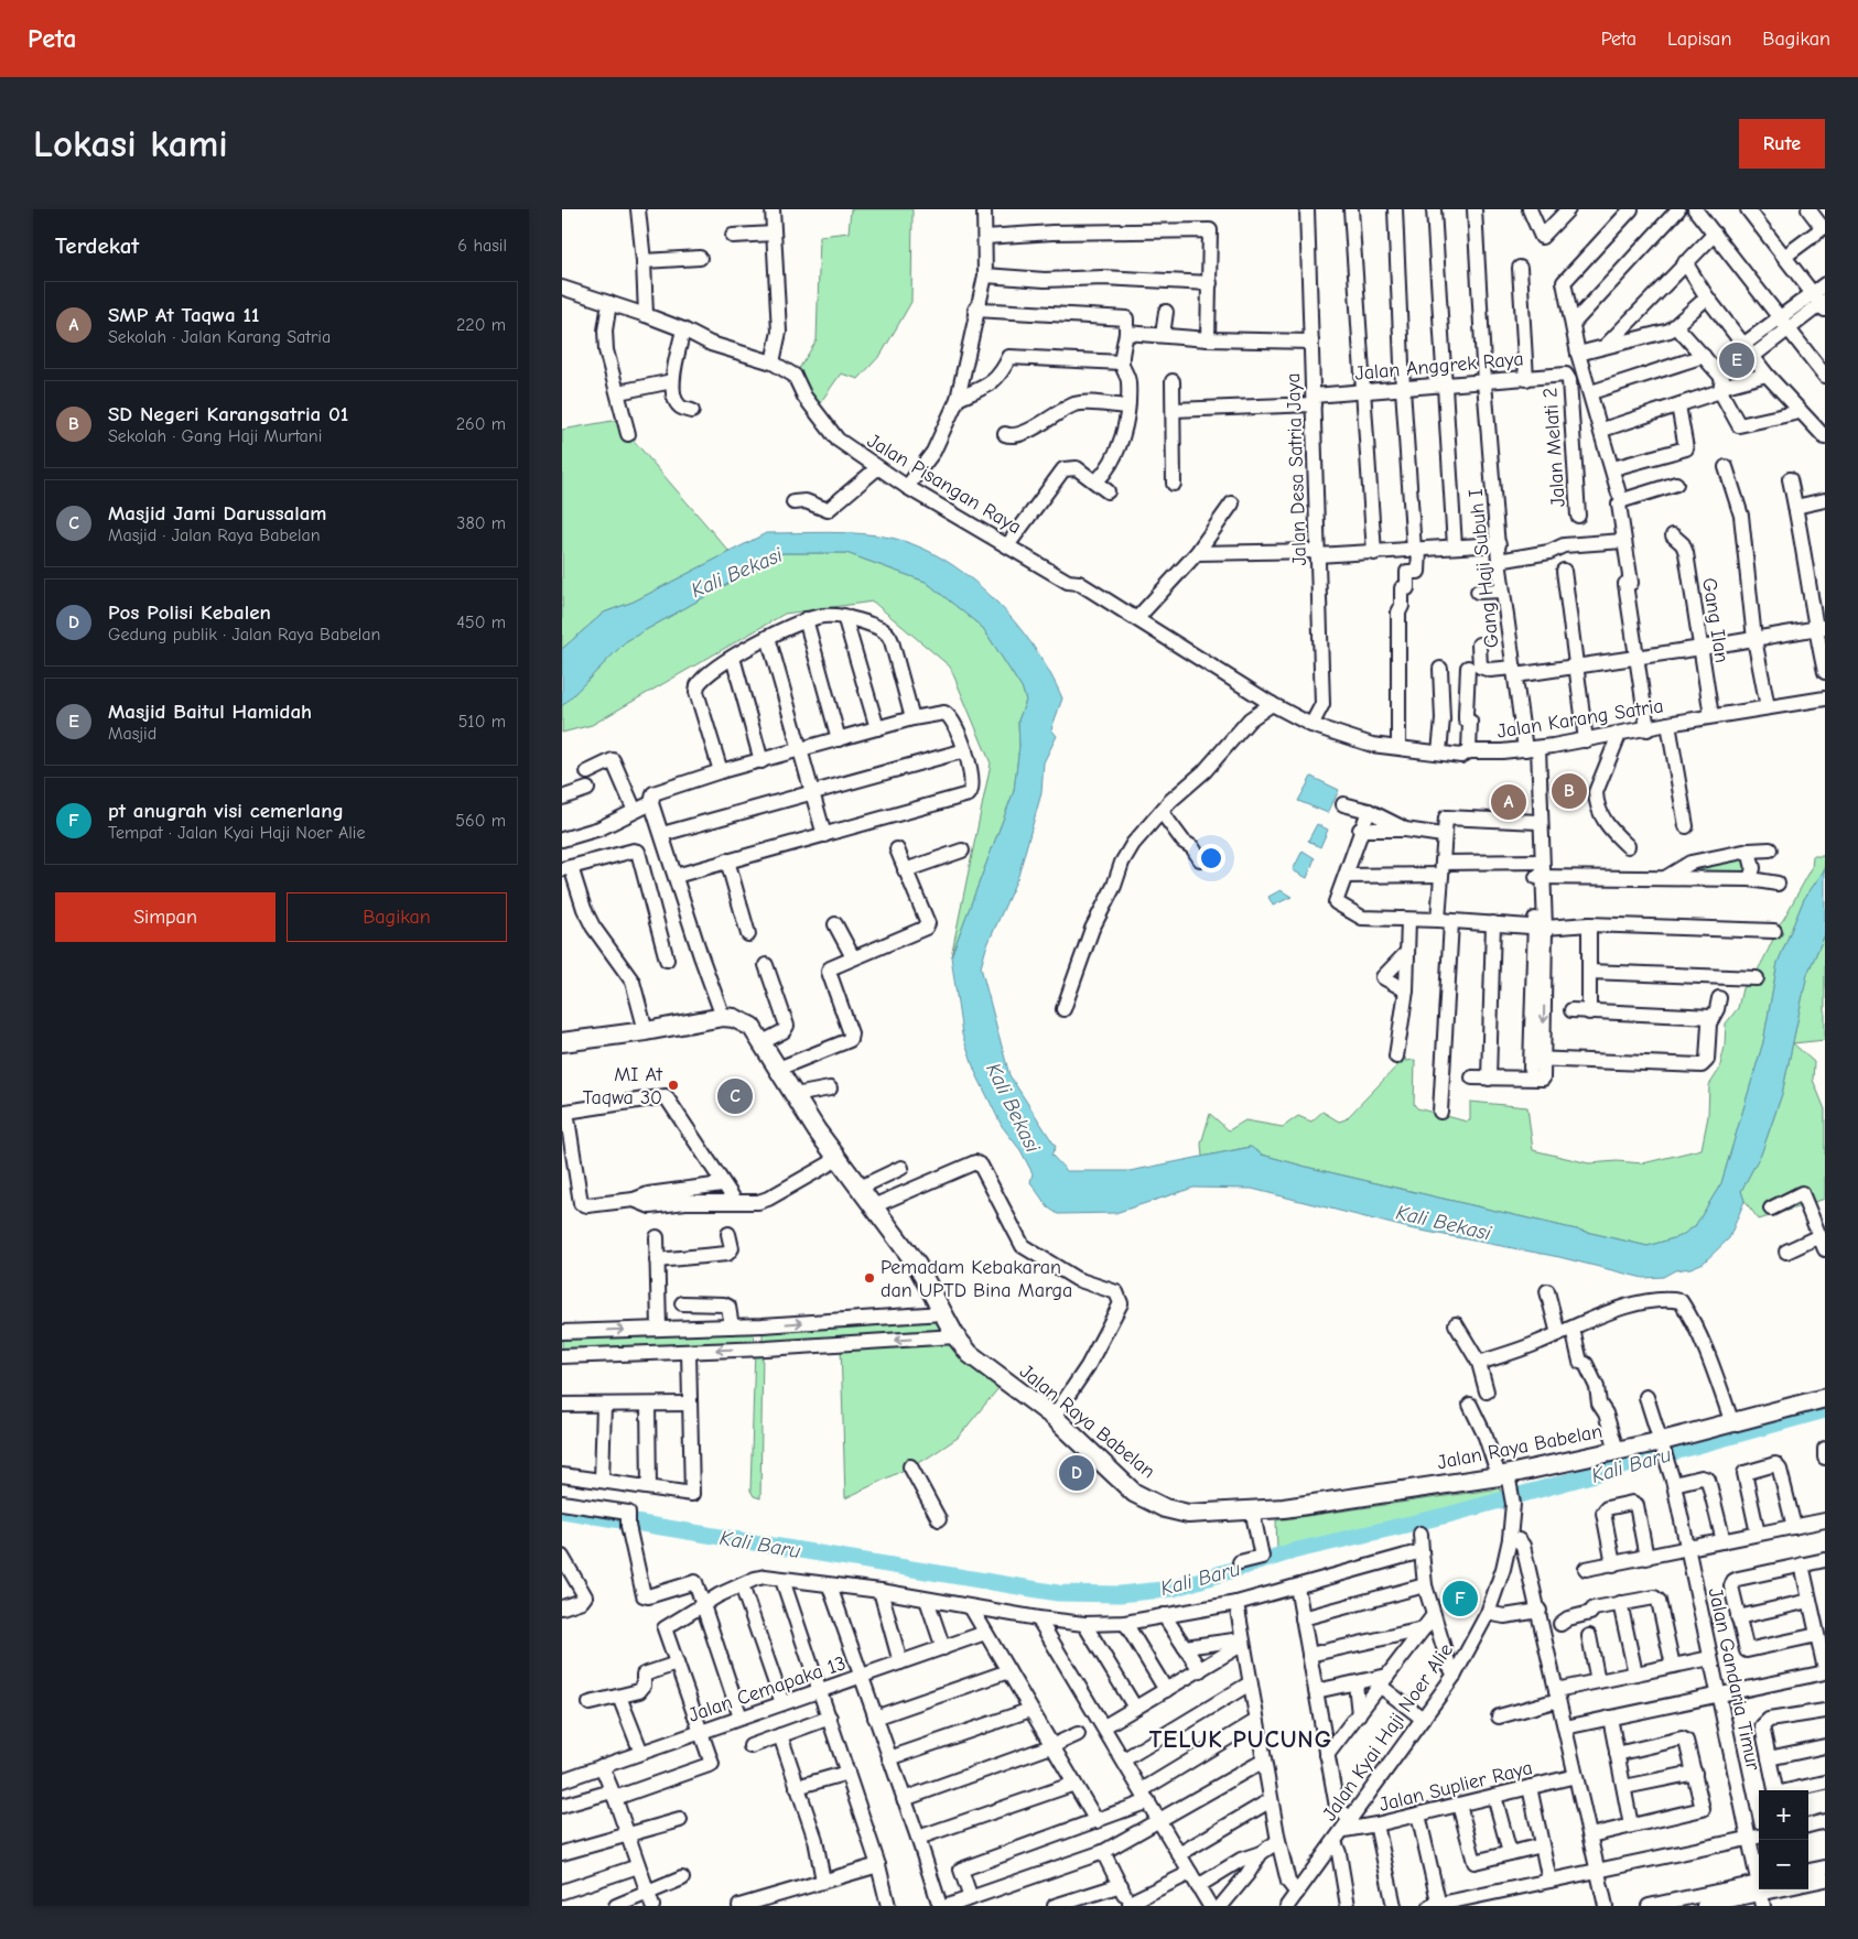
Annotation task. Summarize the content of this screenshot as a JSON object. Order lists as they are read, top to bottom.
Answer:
{
  "streets": {
    "main road": ["Jalan Raya Babelan"],
    "street": [
      "Jalan Anggrek Raya",
      "Jalan Melati 2",
      "Jalan Desa Satria Jaya",
      "Jalan Pisangan Raya",
      "Gang Haji Subuh I",
      "Gang Ilan",
      "Jalan Karang Satria",
      "Jalan Gandaria Timur",
      "Jalan Cemapaka 13",
      "Jalan Kyai Haji Noer Alie",
      "Jalan Suplier Raya"
    ]
  },
  "crossings": [
    ["Jalan Anggrek Raya", "Jalan Melati 2"],
    ["Jalan Anggrek Raya", "Jalan Desa Satria Jaya"],
    ["Jalan Anggrek Raya", "Gang Haji Subuh I"],
    ["Jalan Desa Satria Jaya", "Jalan Pisangan Raya"],
    ["Jalan Desa Satria Jaya", "Jalan Karang Satria"],
    ["Jalan Pisangan Raya", "Jalan Karang Satria"],
    ["Gang Haji Subuh I", "Jalan Karang Satria"],
    ["Gang Ilan", "Jalan Karang Satria"],
    ["Jalan Raya Babelan", "Jalan Gandaria Timur"],
    ["Jalan Raya Babelan", "Jalan Kyai Haji Noer Alie"],
    ["Jalan Kyai Haji Noer Alie", "Jalan Suplier Raya"]
  ],
  "districts": ["TELUK PUCUNG"],
  "water": ["Kali Bekasi", "Kali Baru"],
  "places": ["MI At Taqwa 30", "Pemadam Kebakaran dan UPTD Bina Marga"],
  "page": {
    "header": "Peta",
    "nav": ["Peta", "Lapisan", "Bagikan"],
    "buttons": [
      "Rute",
      ["Simpan", "Bagikan"]
    ],
    "title": "Lokasi kami",
    "heading": ["Terdekat", "6 hasil"],
    "list": [
      {
        "mark": "A",
        "name": "SMP At Taqwa 11",
        "note": "Sekolah · Jalan Karang Satria",
        "value": "220 m"
      },
      {
        "mark": "B",
        "name": "SD Negeri Karangsatria 01",
        "note": "Sekolah · Gang Haji Murtani",
        "value": "260 m"
      },
      {
        "mark": "C",
        "name": "Masjid Jami Darussalam",
        "note": "Masjid · Jalan Raya Babelan",
        "value": "380 m"
      },
      {
        "mark": "D",
        "name": "Pos Polisi Kebalen",
        "note": "Gedung publik · Jalan Raya Babelan",
        "value": "450 m"
      },
      {
        "mark": "E",
        "name": "Masjid Baitul Hamidah",
        "note": "Masjid",
        "value": "510 m"
      },
      {
        "mark": "F",
        "name": "pt anugrah visi cemerlang",
        "note": "Tempat · Jalan Kyai Haji Noer Alie",
        "value": "560 m"
      }
    ],
    "pins": [
      "E",
      "B",
      "A",
      "C",
      "D",
      "F"
    ],
    "map_buttons": ["+", "−"]
  }
}
